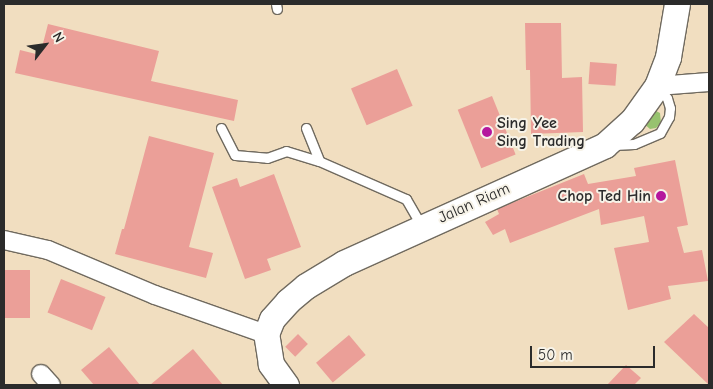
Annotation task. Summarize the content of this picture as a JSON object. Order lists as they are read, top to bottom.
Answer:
{
  "streets": {
    "street": ["Jalan Riam"]
  },
  "places": ["Sing Yee Sing Trading", "Chop Ted Hin"],
  "scale_bar": "50 m",
  "north": "top right"
}
